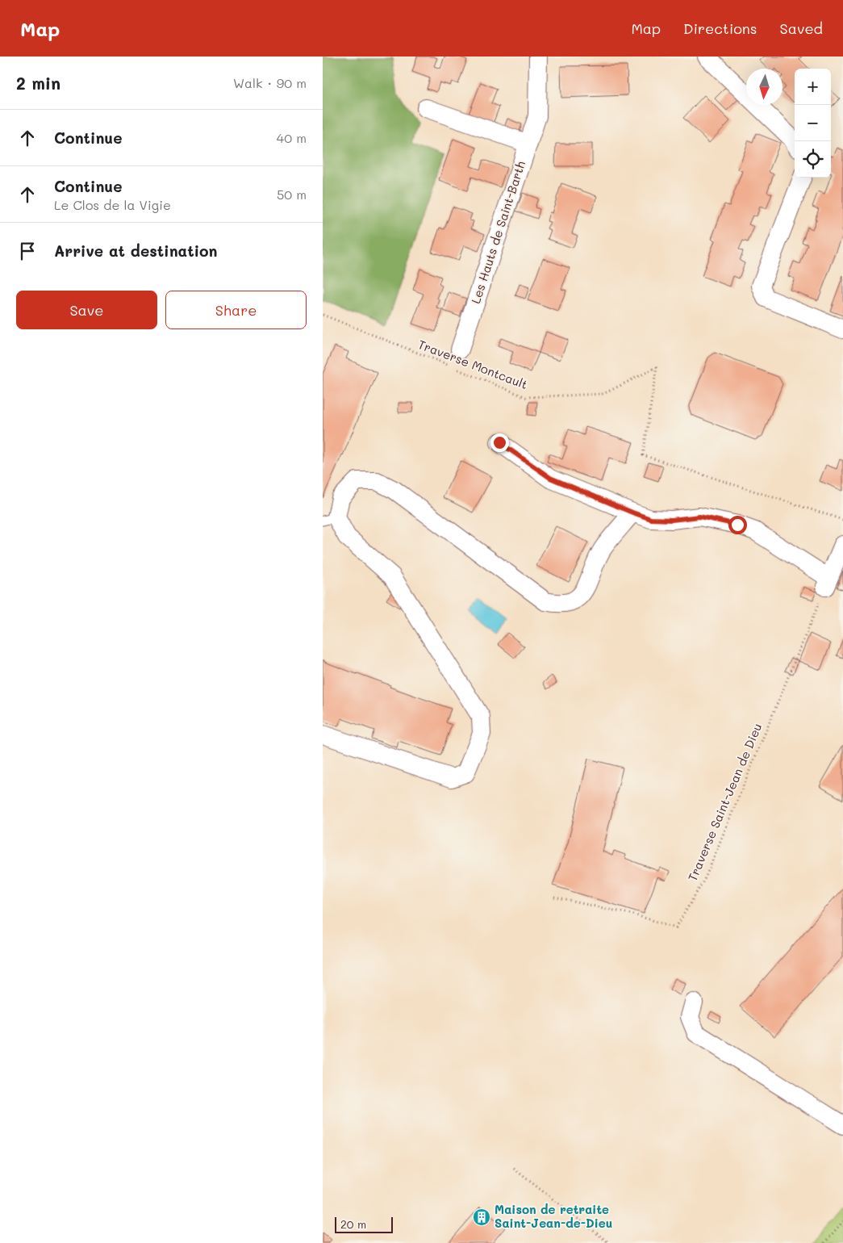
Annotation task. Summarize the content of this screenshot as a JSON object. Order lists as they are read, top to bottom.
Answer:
{
  "streets": {
    "street": ["Les Hauts de Saint-Barth"],
    "path": ["Traverse Montcault", "Traverse Saint-Jean de Dieu"]
  },
  "places": {
    "building": ["Maison de retraite Saint-Jean-de-Dieu"]
  },
  "scale_bar": "20 m",
  "north": "bottom",
  "page": {
    "header": "Map",
    "nav": ["Map", "Directions", "Saved"],
    "heading": ["2 min", "Walk · 90 m"],
    "map_buttons": ["+", "−"],
    "list": [
      ["Continue", "40 m"],
      ["Continue", "Le Clos de la Vigie", "50 m"],
      "Arrive at destination"
    ],
    "buttons": ["Save", "Share"],
    "scale": "20 m"
  }
}
